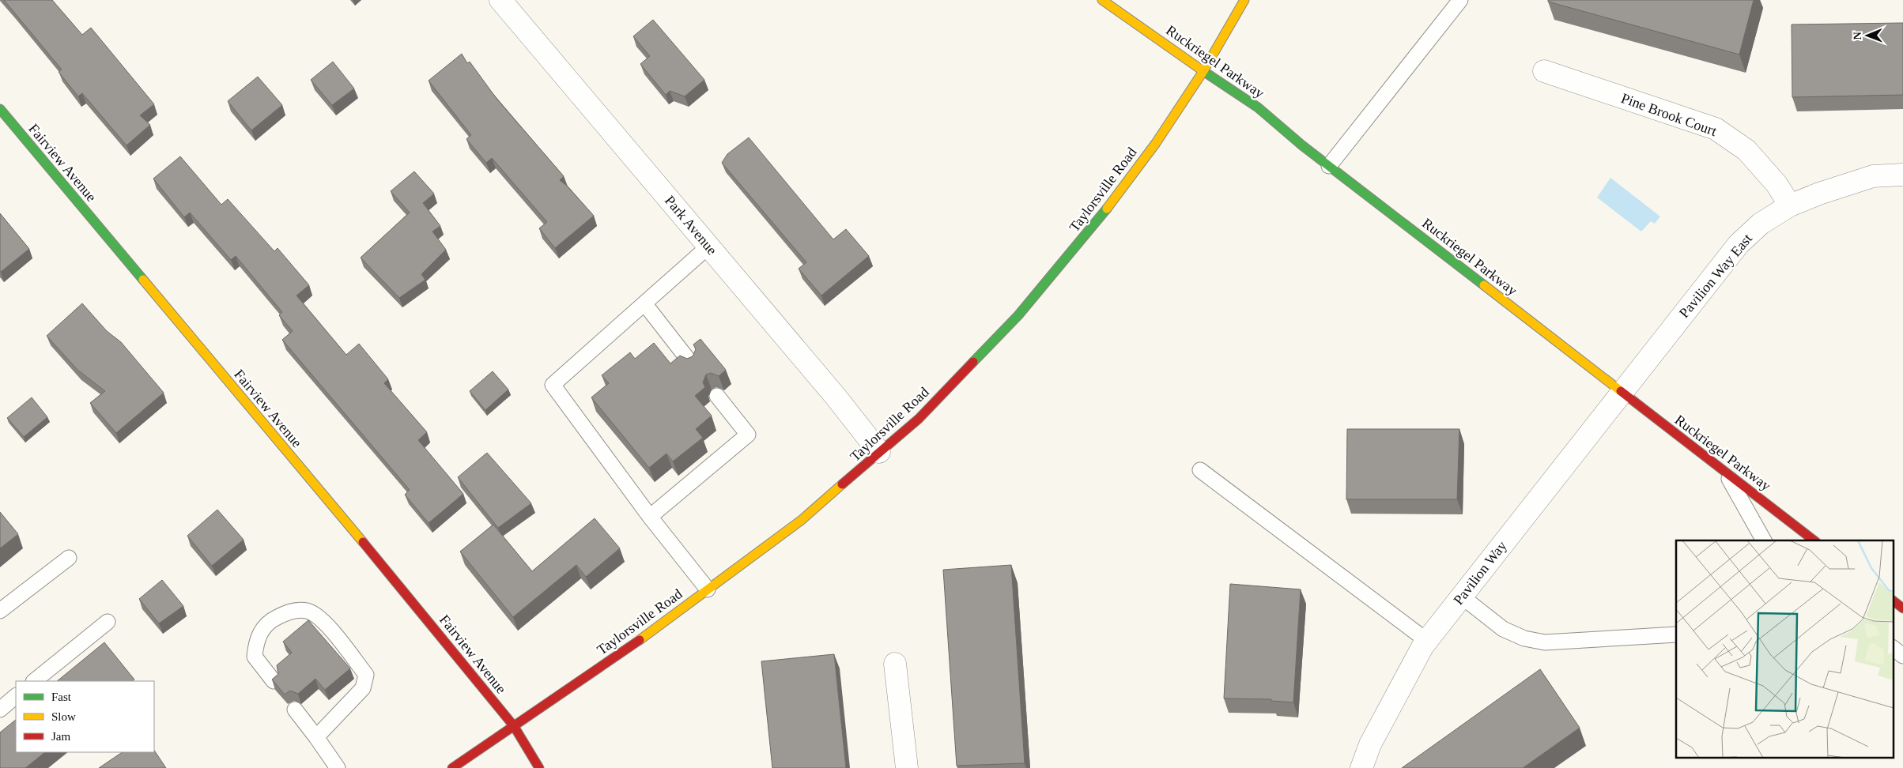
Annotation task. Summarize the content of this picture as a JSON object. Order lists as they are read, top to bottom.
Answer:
{
  "streets": {
    "main road": ["Ruckriegel Parkway", "Fairview Avenue", "Taylorsville Road"],
    "street": [
      "Pine Brook Court",
      "Park Avenue",
      "Pavilion Way East",
      "Pavilion Way"
    ]
  },
  "crossings": [
    ["Ruckriegel Parkway", "Taylorsville Road"],
    ["Ruckriegel Parkway", "Pavilion Way East"],
    ["Ruckriegel Parkway", "Pavilion Way"],
    ["Pine Brook Court", "Pavilion Way East"],
    ["Fairview Avenue", "Taylorsville Road"],
    ["Taylorsville Road", "Park Avenue"],
    ["Pavilion Way East", "Pavilion Way"]
  ],
  "legend": ["Fast", "Slow", "Jam"],
  "north": "left"
}
